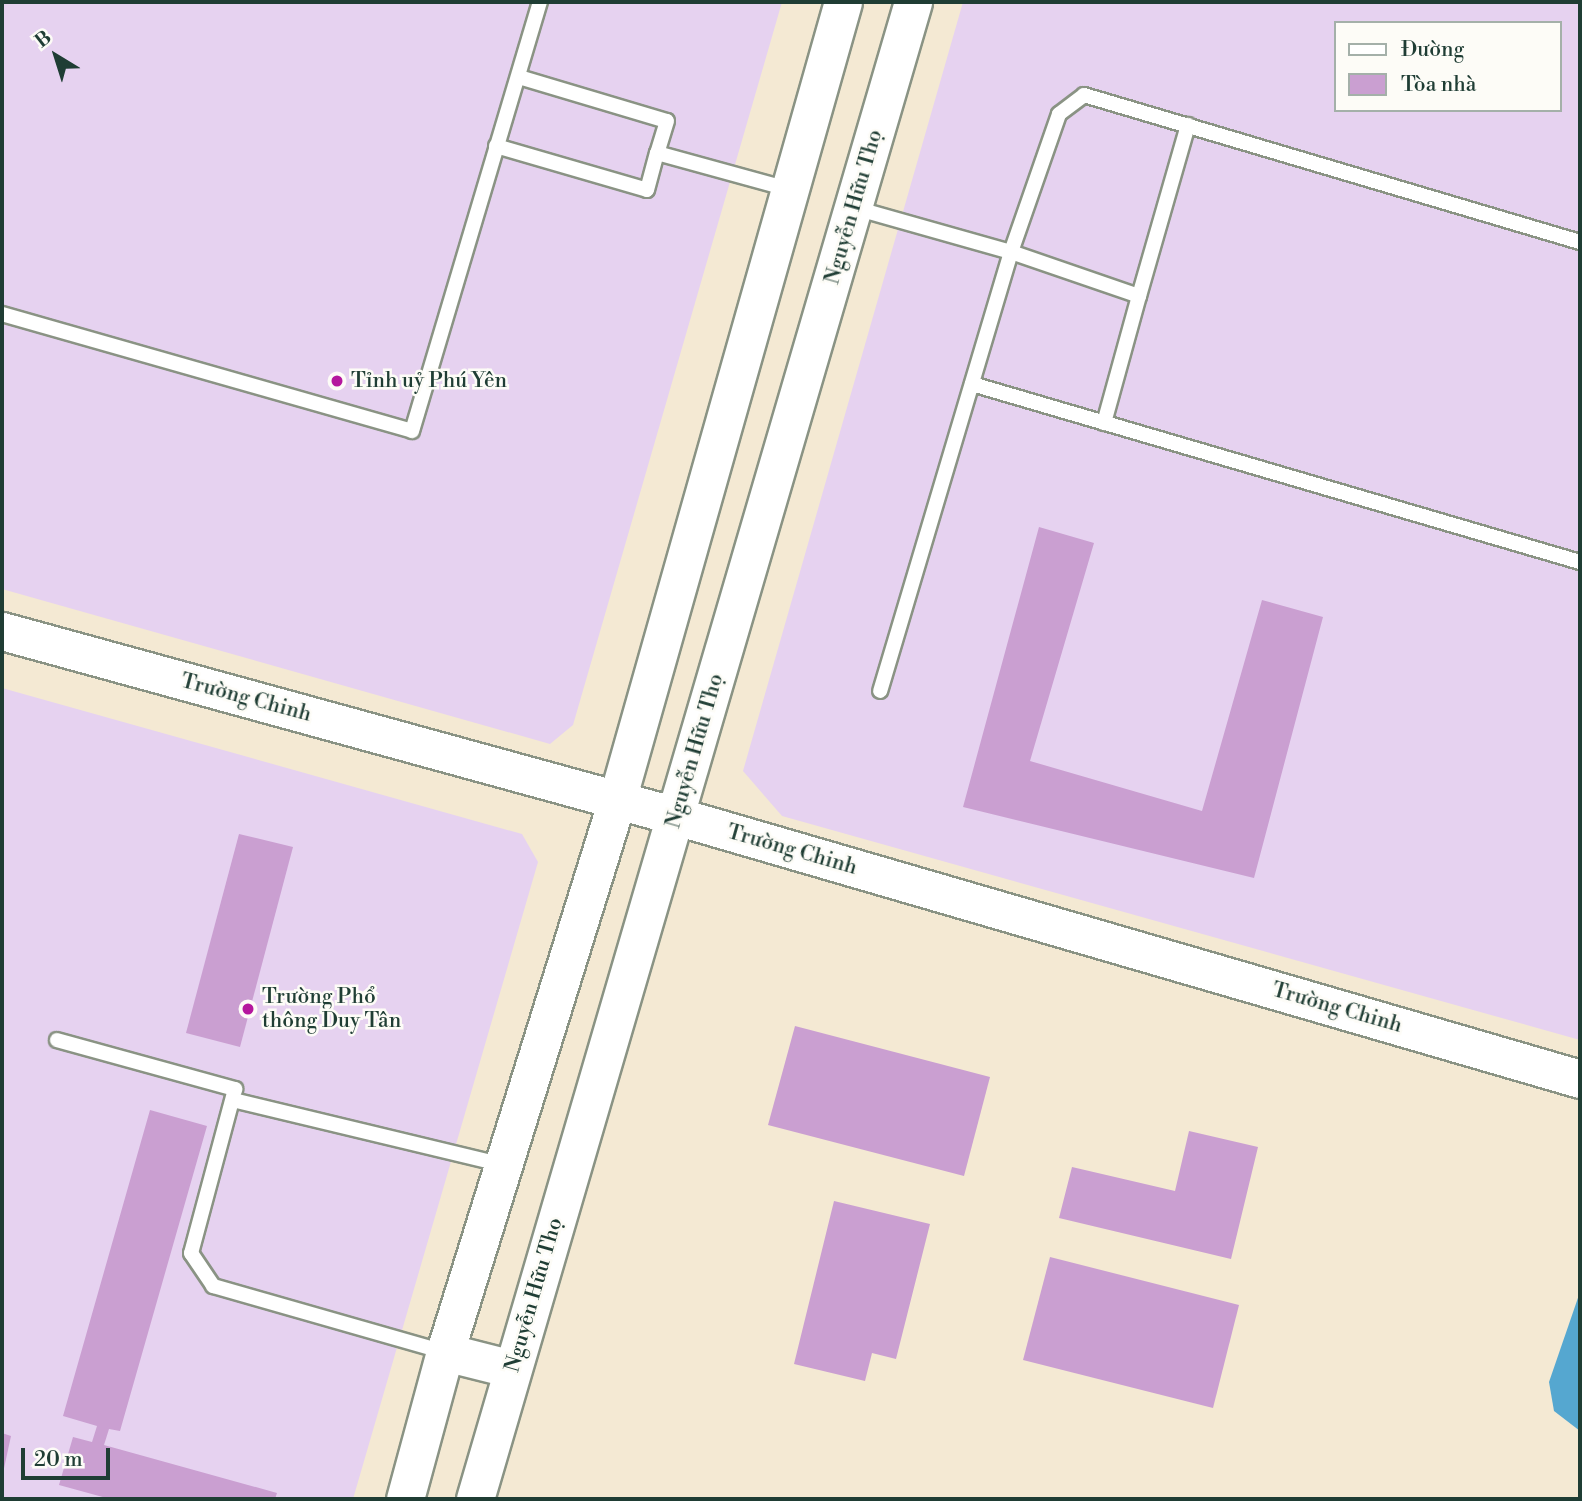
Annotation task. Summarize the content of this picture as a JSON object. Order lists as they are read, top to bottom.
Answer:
{
  "streets": {
    "street": ["Nguyễn Hữu Thọ", "Trường Chinh"]
  },
  "crossings": [
    ["Nguyễn Hữu Thọ", "Trường Chinh"]
  ],
  "places": ["Tỉnh uỷ Phú Yên", "Trường Phổ thông Duy Tân"],
  "legend": ["Đường", "Tòa nhà"],
  "scale_bar": "20 m",
  "north": "top left"
}
